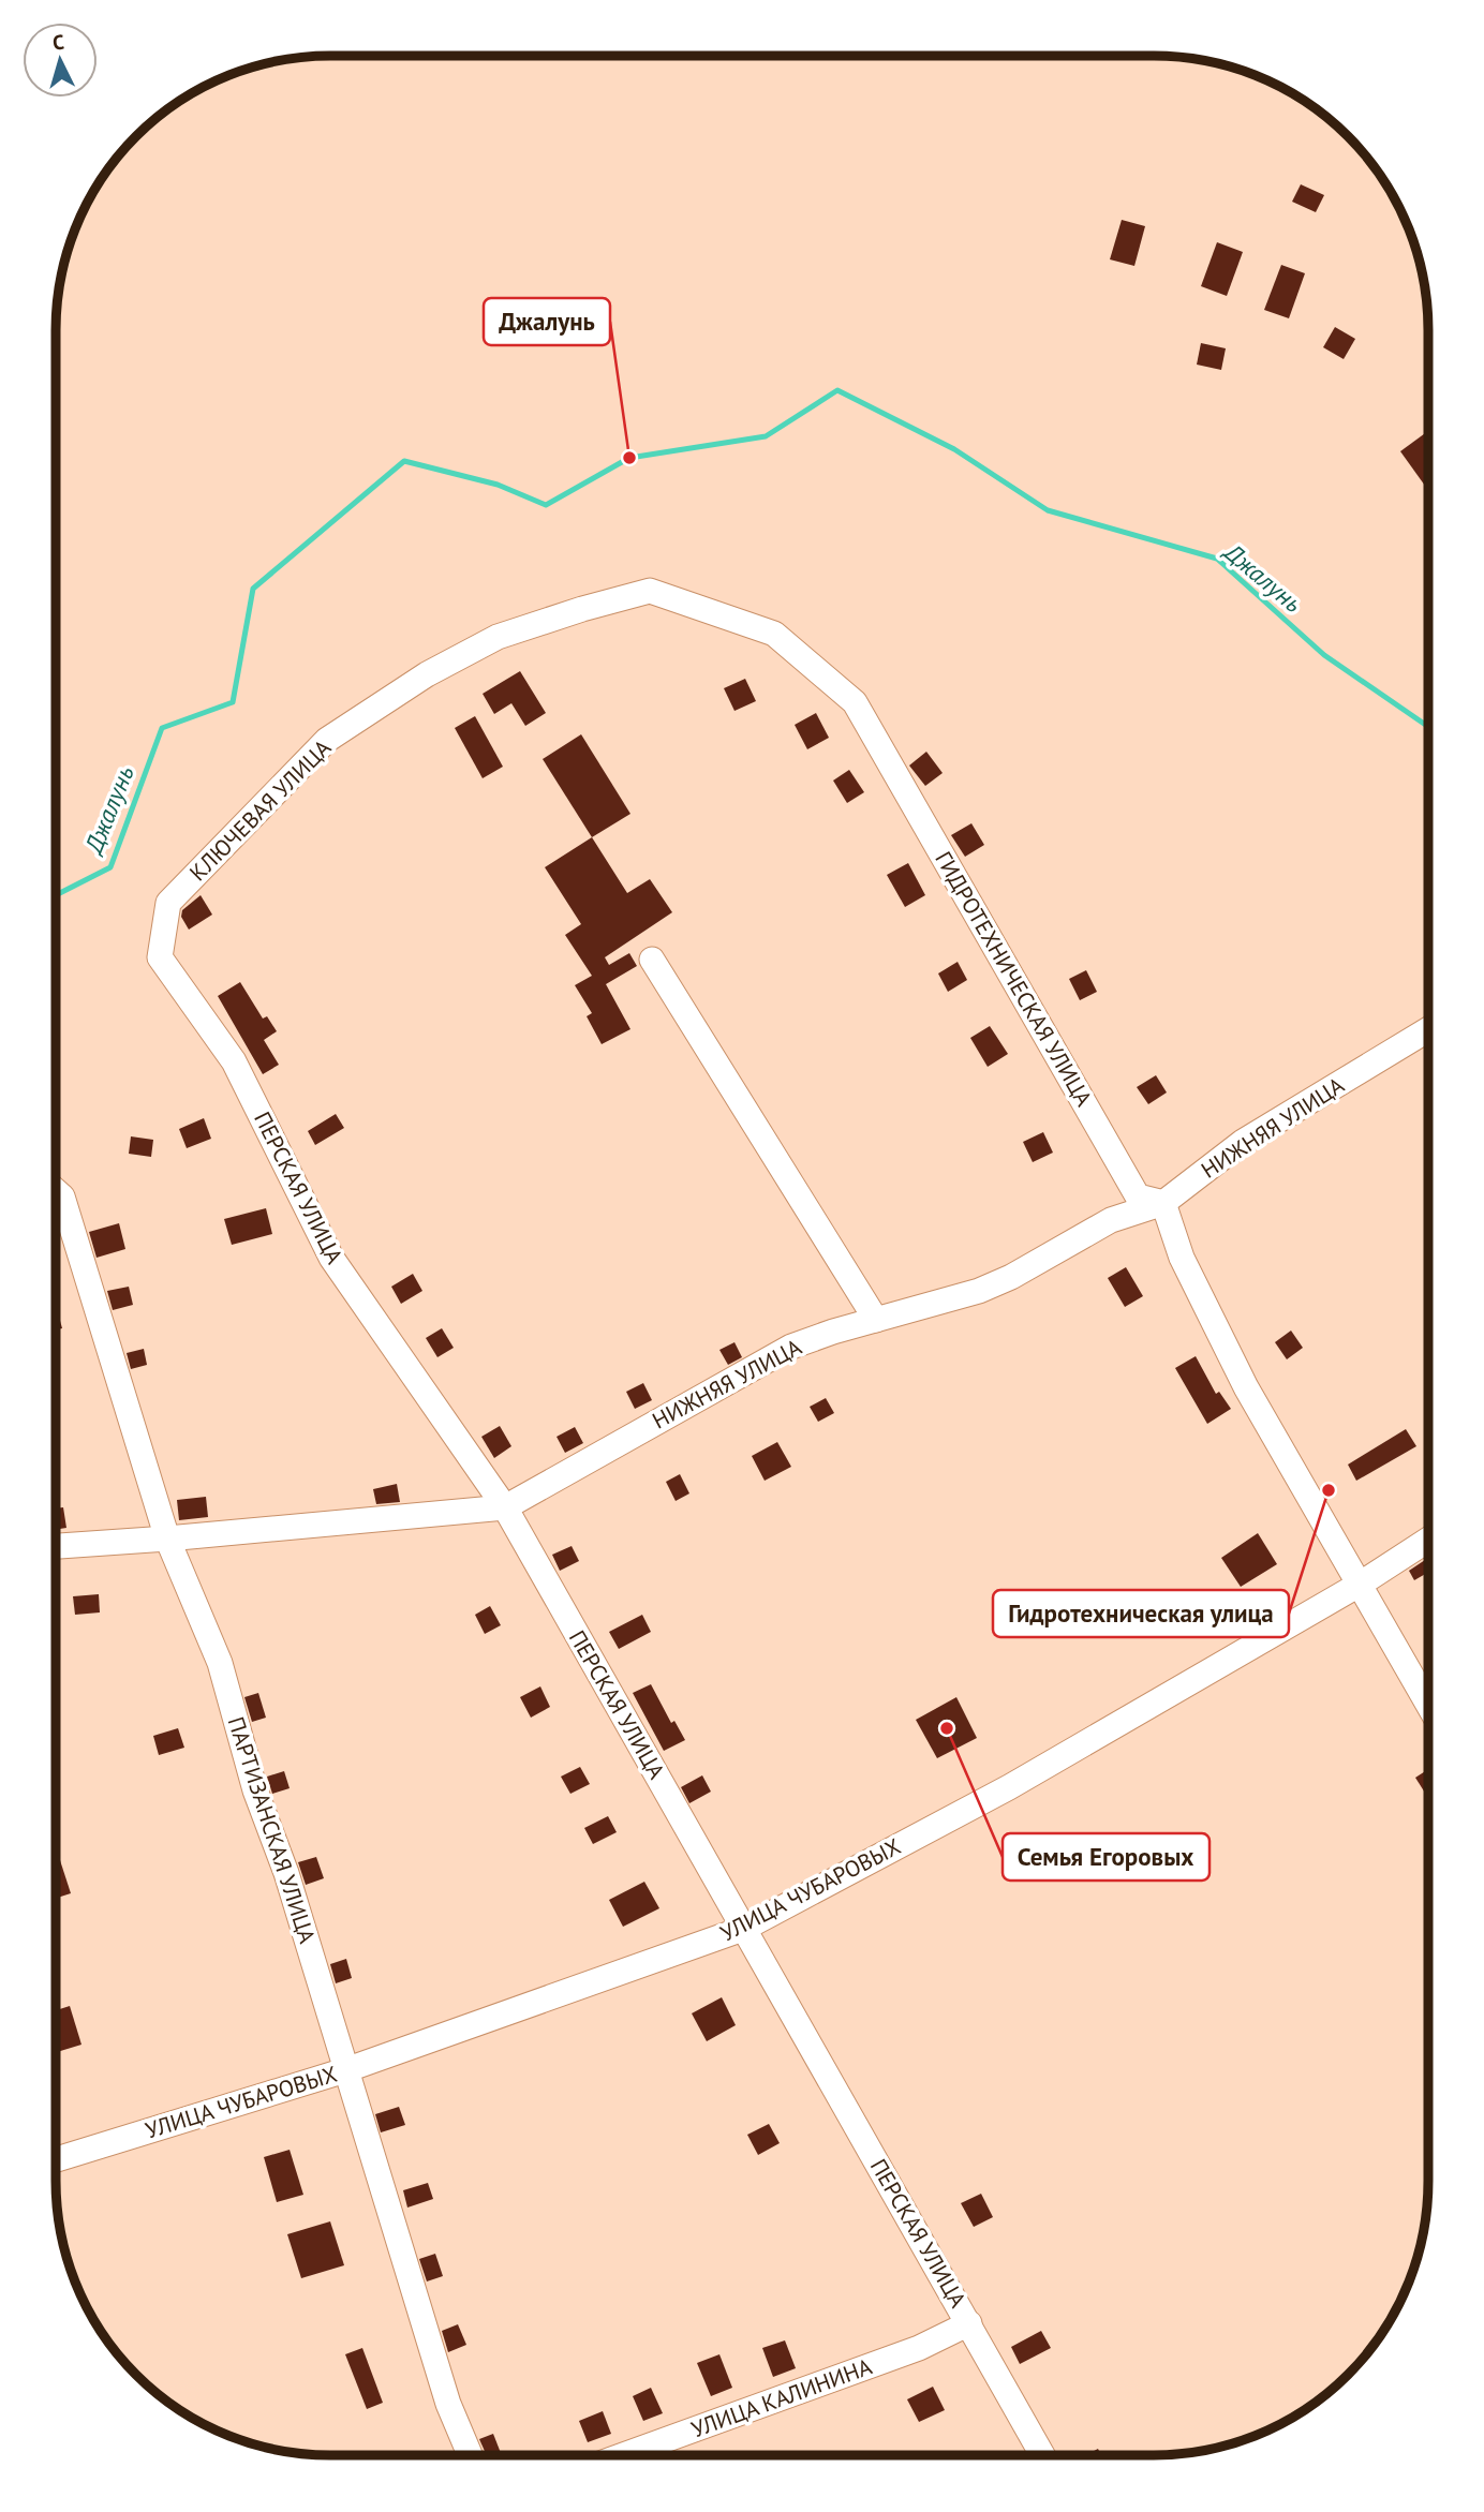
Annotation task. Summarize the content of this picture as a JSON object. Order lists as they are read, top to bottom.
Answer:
{
  "streets": {
    "street": [
      "КЛЮЧЕВАЯ УЛИЦА",
      "ГИДРОТЕХНИЧЕСКАЯ УЛИЦА",
      "НИЖНЯЯ УЛИЦА",
      "ПЕРСКАЯ УЛИЦА",
      "ПАРТИЗАНСКАЯ УЛИЦА",
      "УЛИЦА ЧУБАРОВЫХ",
      "УЛИЦА КАЛИНИНА"
    ]
  },
  "crossings": [
    ["КЛЮЧЕВАЯ УЛИЦА", "ГИДРОТЕХНИЧЕСКАЯ УЛИЦА"],
    ["КЛЮЧЕВАЯ УЛИЦА", "ПЕРСКАЯ УЛИЦА"],
    ["ГИДРОТЕХНИЧЕСКАЯ УЛИЦА", "НИЖНЯЯ УЛИЦА"],
    ["НИЖНЯЯ УЛИЦА", "ПЕРСКАЯ УЛИЦА"],
    ["НИЖНЯЯ УЛИЦА", "ПАРТИЗАНСКАЯ УЛИЦА"],
    ["ПЕРСКАЯ УЛИЦА", "УЛИЦА ЧУБАРОВЫХ"],
    ["ПЕРСКАЯ УЛИЦА", "УЛИЦА КАЛИНИНА"],
    ["ПАРТИЗАНСКАЯ УЛИЦА", "УЛИЦА ЧУБАРОВЫХ"]
  ],
  "water": ["Джалунь"],
  "places": ["Джалунь", "Гидротехническая улица", "Семья Егоровых"],
  "north": "top"
}
